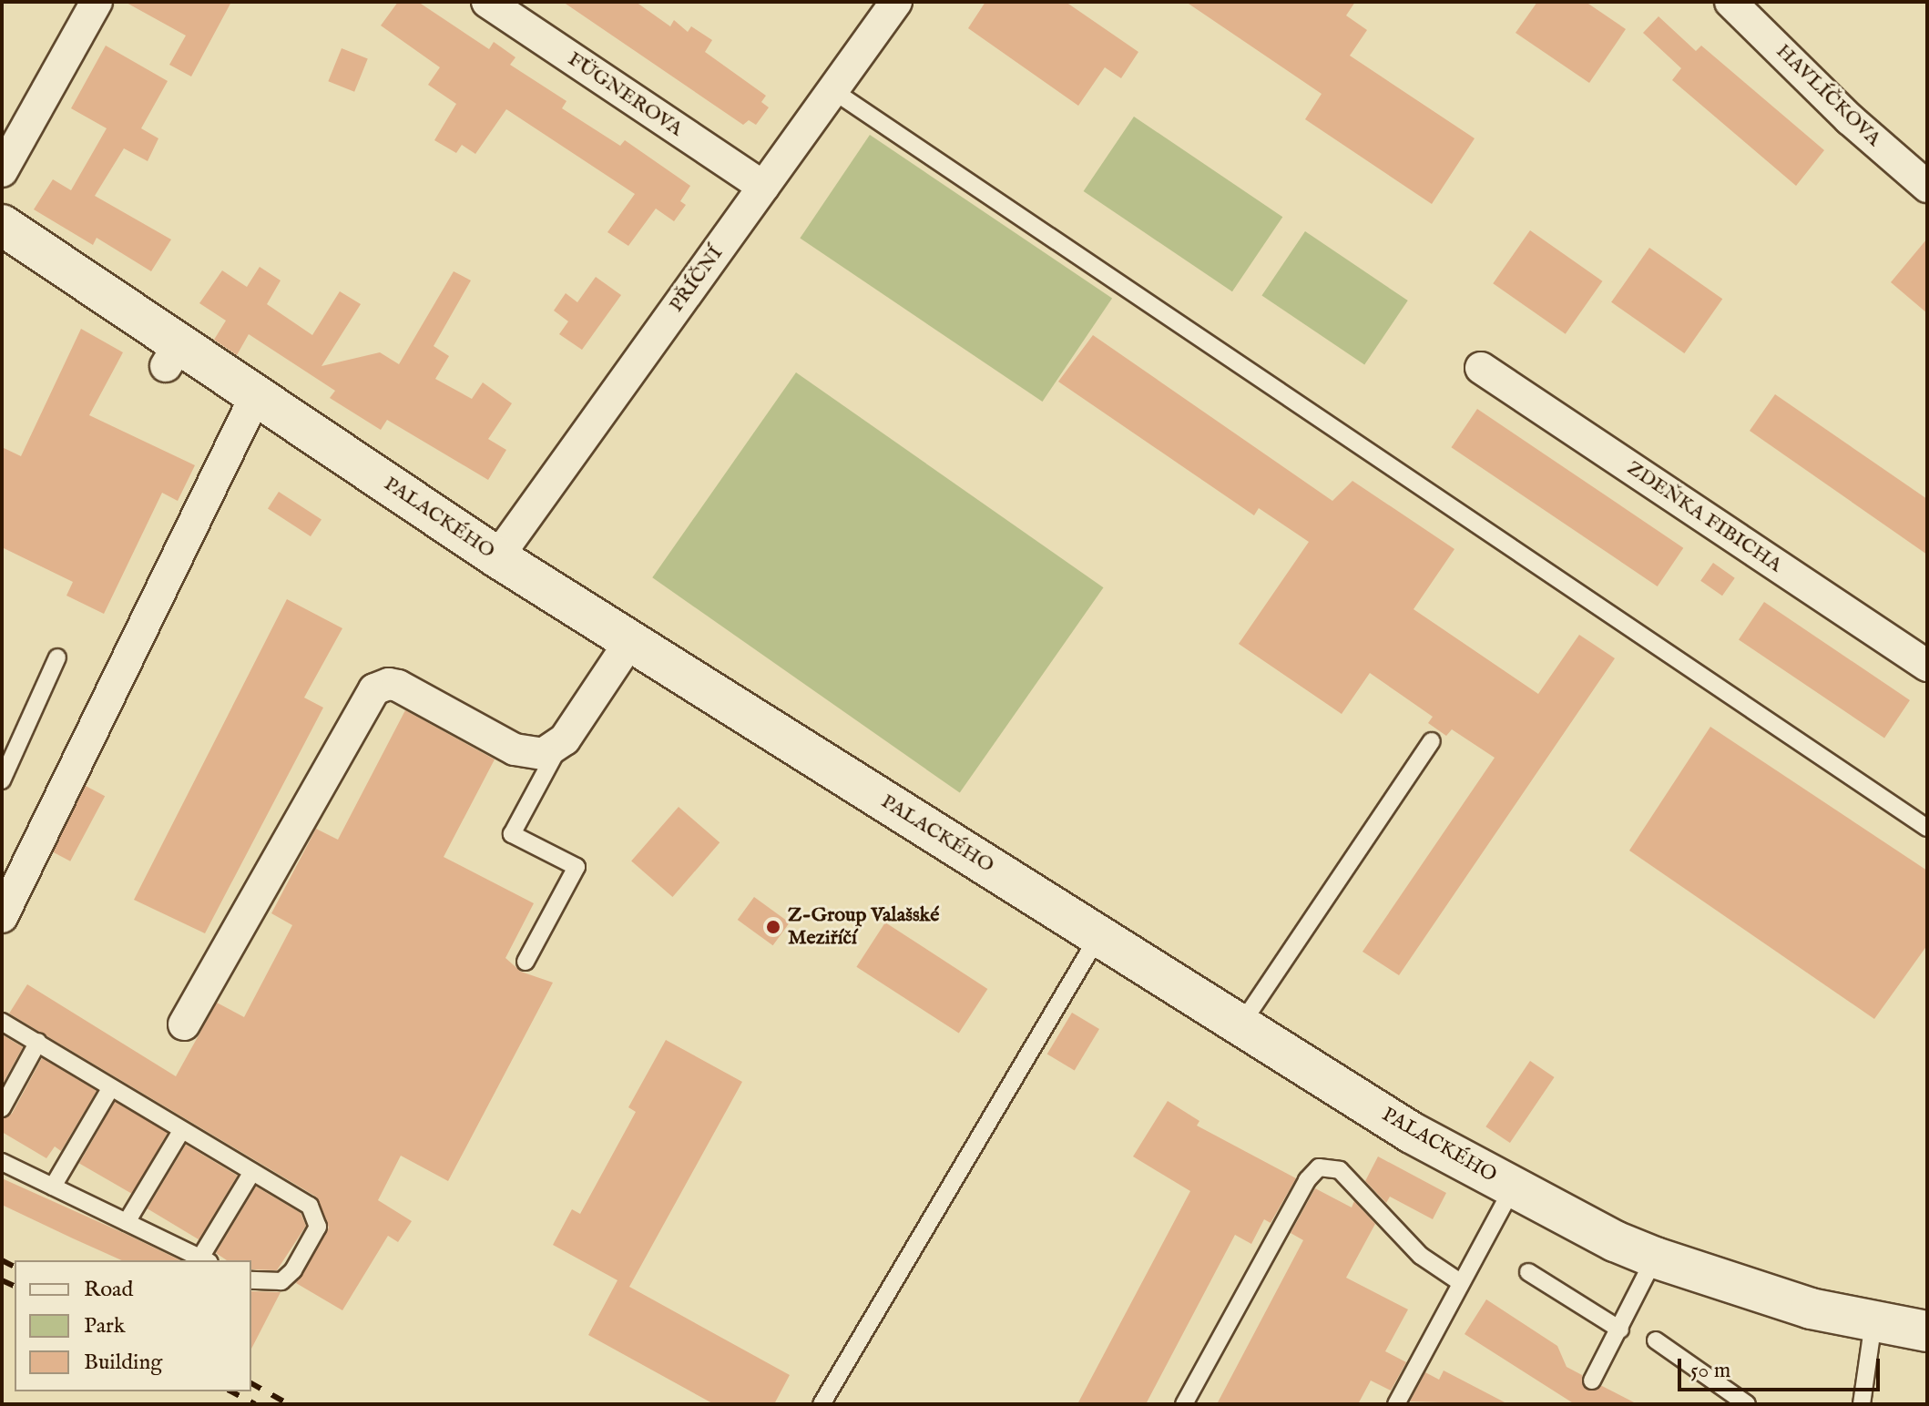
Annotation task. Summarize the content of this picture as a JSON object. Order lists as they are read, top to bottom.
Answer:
{
  "streets": {
    "street": [
      "FÜGNEROVA",
      "HAVLÍČKOVA",
      "PŘÍČNÍ",
      "ZDEŇKA FIBICHA",
      "PALACKÉHO"
    ]
  },
  "crossings": [
    ["FÜGNEROVA", "PŘÍČNÍ"],
    ["PŘÍČNÍ", "PALACKÉHO"]
  ],
  "places": ["Z-Group Valašské Meziříčí"],
  "legend": ["Road", "Park", "Building"],
  "scale_bar": "50 m"
}
